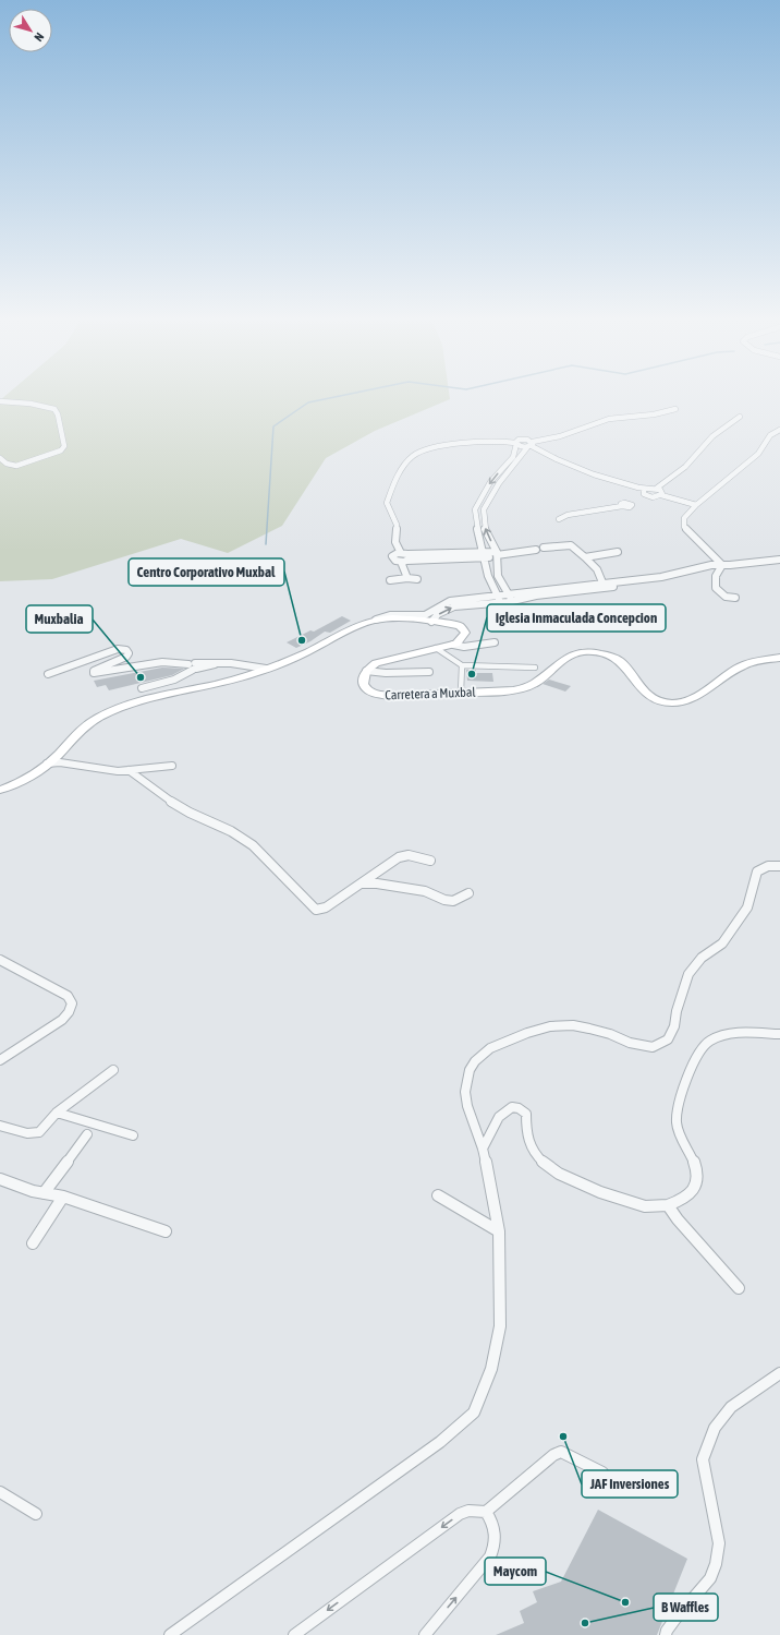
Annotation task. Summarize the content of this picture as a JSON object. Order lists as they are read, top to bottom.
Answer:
{
  "streets": {
    "main road": ["Carretera a Muxbal"]
  },
  "places": [
    "Centro Corporativo Muxbal",
    "Iglesia Inmaculada Concepcion",
    "Muxbalia",
    "JAF Inversiones",
    "Maycom",
    "B Waffles"
  ],
  "north": "bottom right"
}
